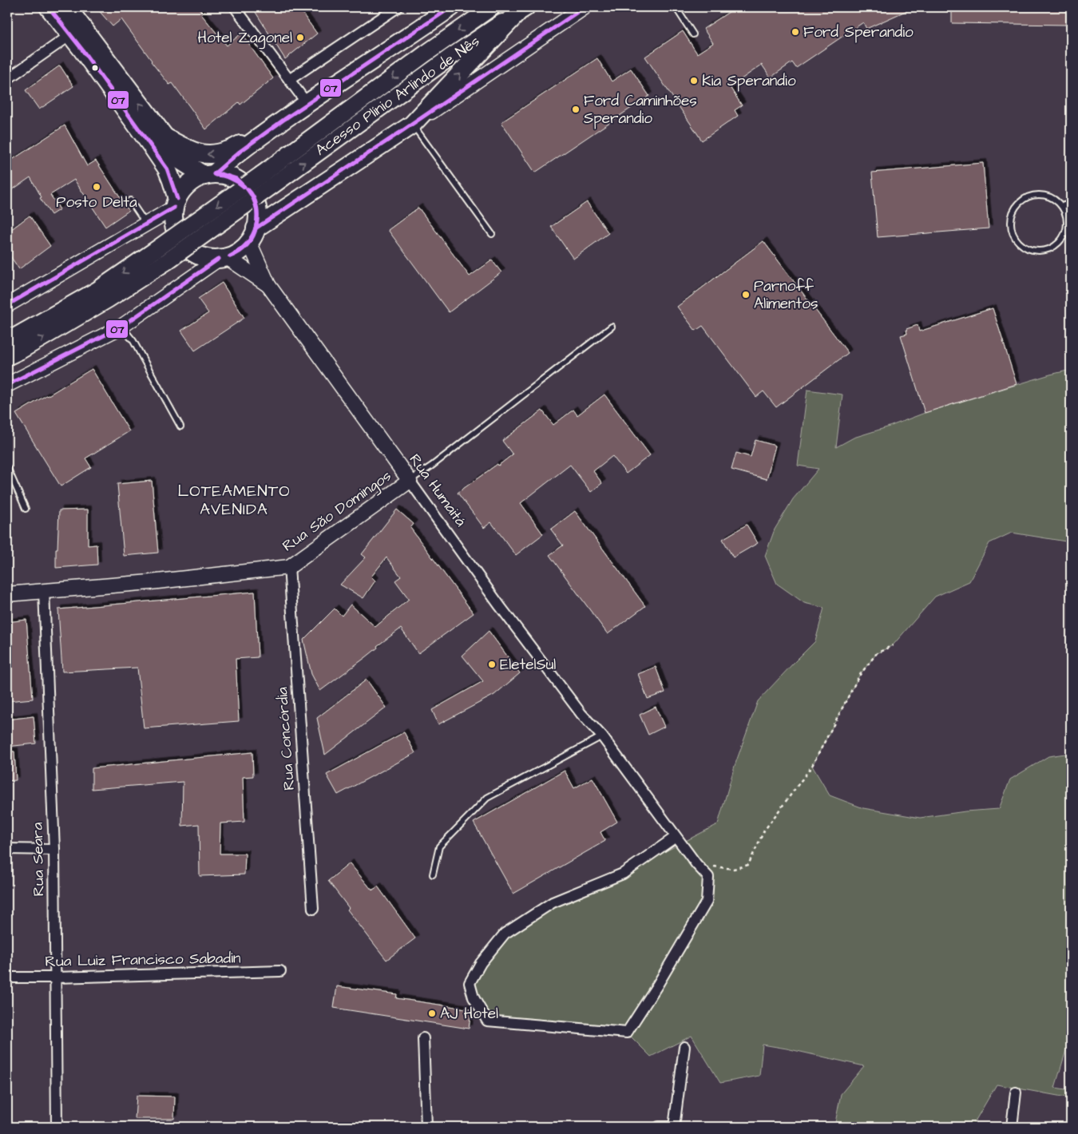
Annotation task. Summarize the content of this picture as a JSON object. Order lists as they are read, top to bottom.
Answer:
{
  "streets": {
    "main road": ["Acesso Plínio Arlindo de Nês"],
    "street": [
      "Rua Humaitá",
      "Rua São Domingos",
      "Rua Concórdia",
      "Rua Seara",
      "Rua Luiz Francisco Sabadin"
    ]
  },
  "crossings": [
    ["Rua Humaitá", "Rua São Domingos"],
    ["Rua São Domingos", "Rua Concórdia"],
    ["Rua São Domingos", "Rua Seara"],
    ["Rua Seara", "Rua Luiz Francisco Sabadin"]
  ],
  "districts": ["LOTEAMENTO AVENIDA"],
  "places": [
    "Ford Sperandio",
    "Hotel Zagonel",
    "Kia Sperandio",
    "Ford Caminhões Sperandio",
    "Posto Delta",
    "Parnoff Alimentos",
    "EletelSul",
    "AJ Hotel"
  ],
  "lines": ["transit line 07"]
}
